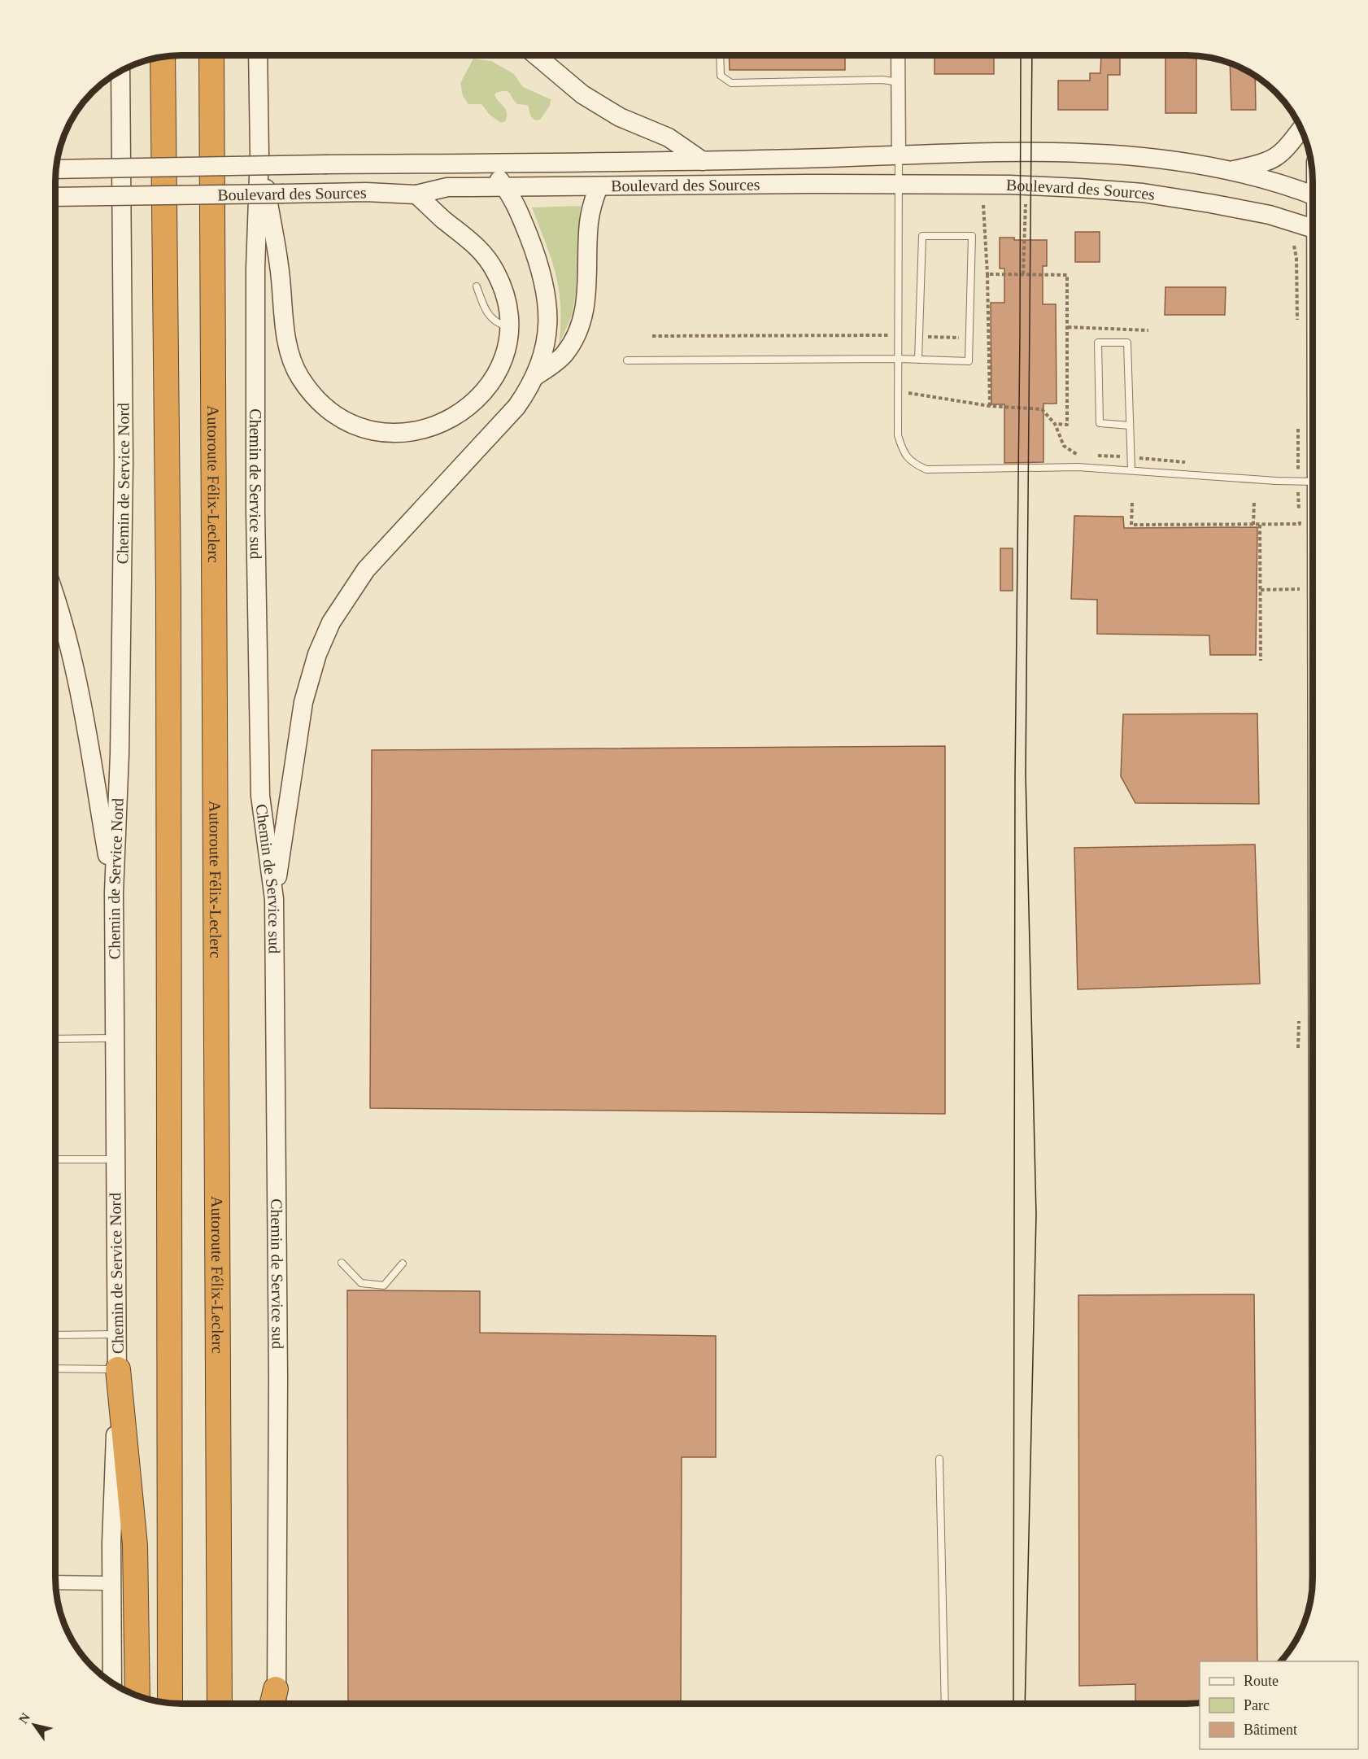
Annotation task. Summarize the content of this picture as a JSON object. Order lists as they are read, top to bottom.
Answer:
{
  "streets": {
    "highway": ["Autoroute Félix-Leclerc"],
    "main road": ["Boulevard des Sources", "Chemin de Service Nord", "Chemin de Service sud"]
  },
  "legend": ["Route", "Parc", "Bâtiment"],
  "north": "top left"
}
